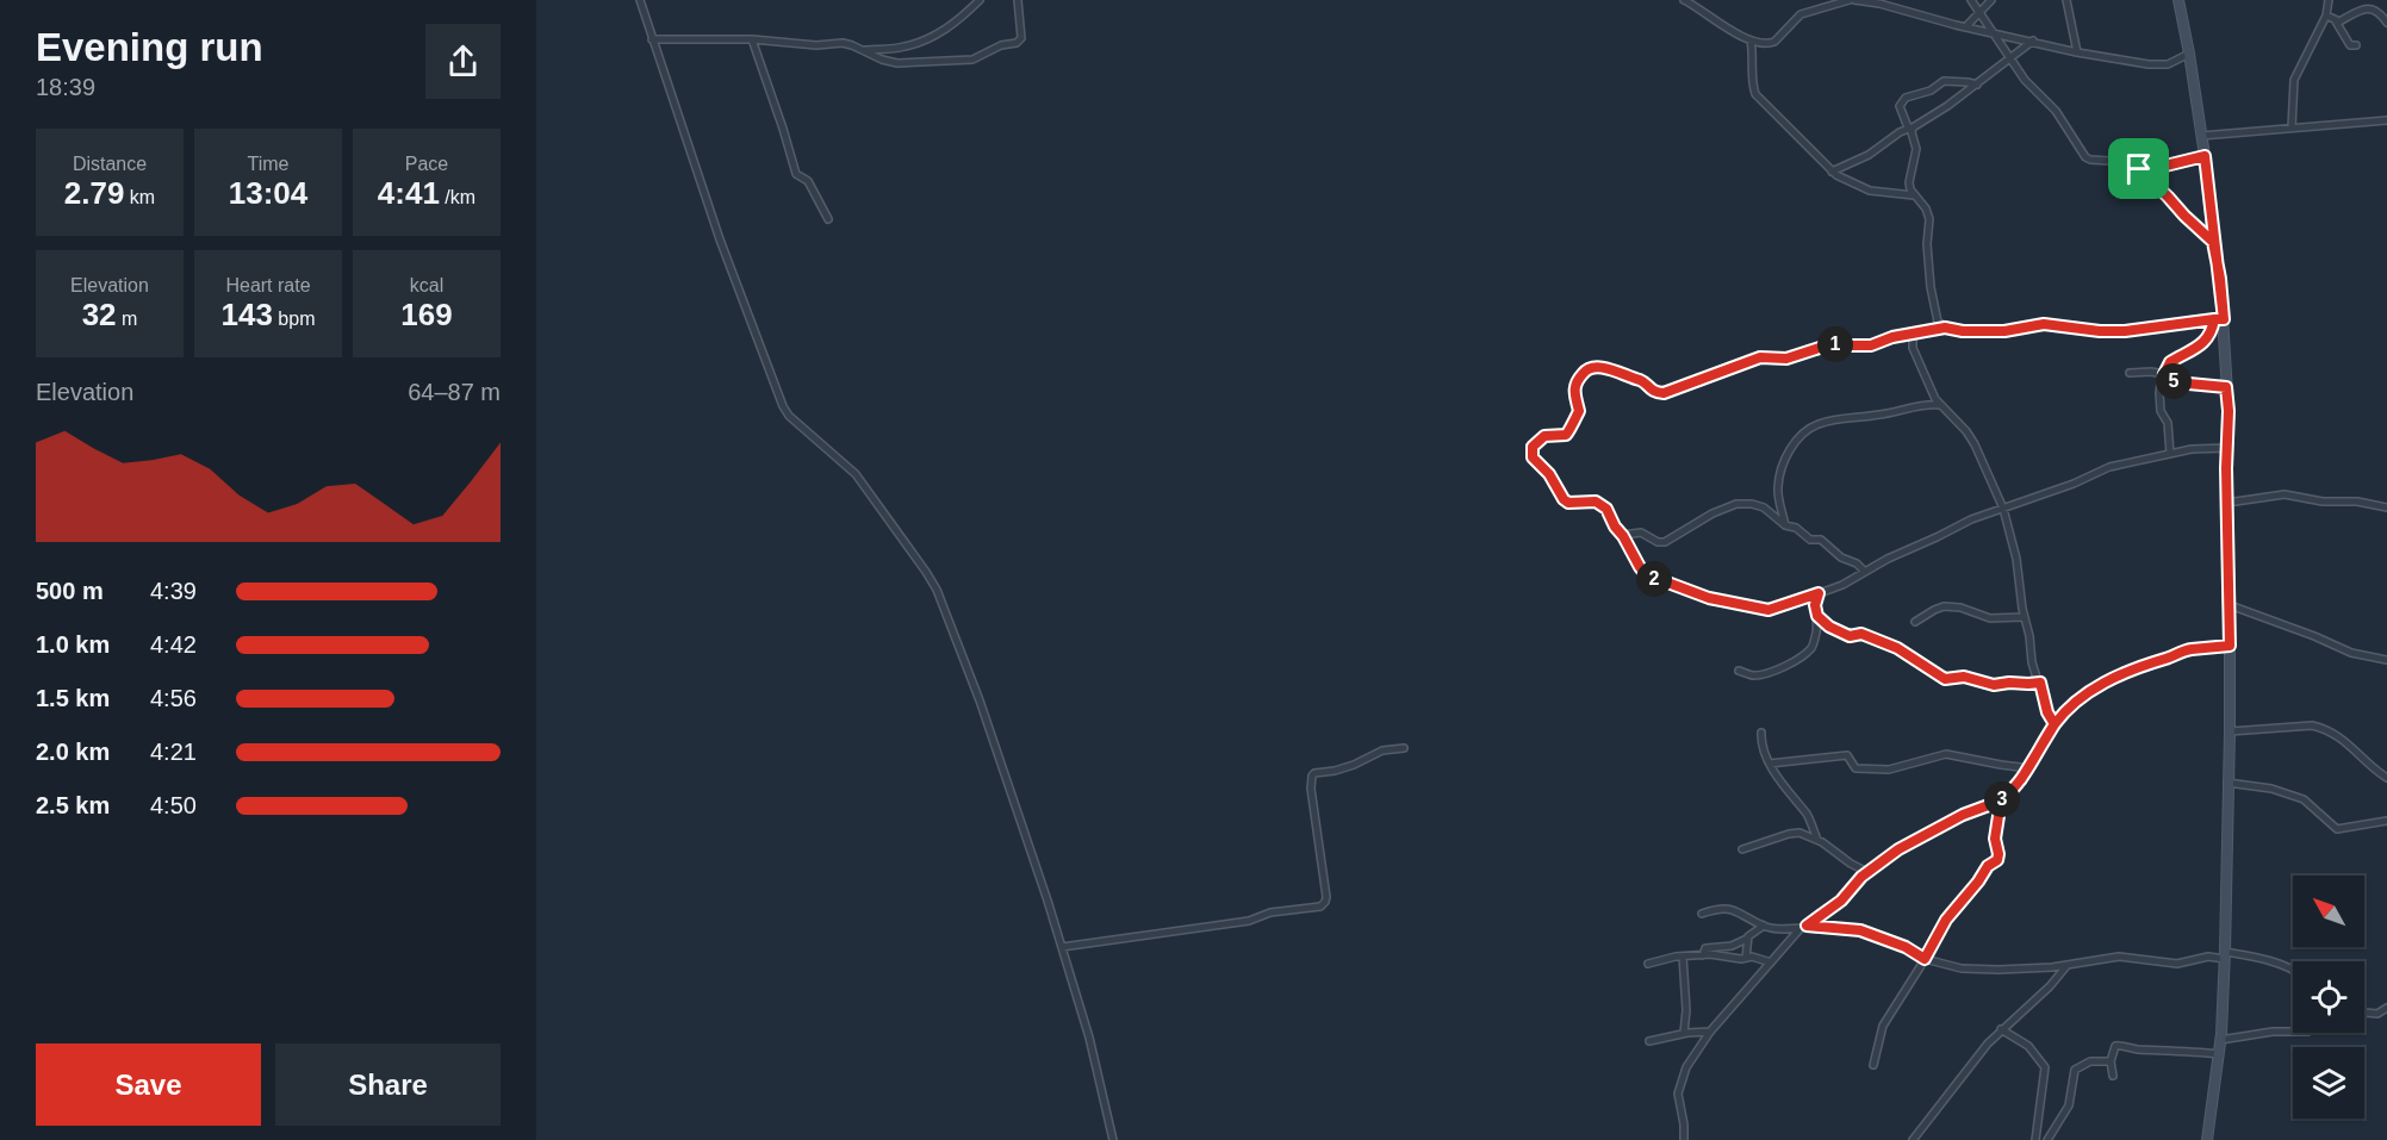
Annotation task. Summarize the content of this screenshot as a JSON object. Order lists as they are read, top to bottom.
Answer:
{
  "north": "top left",
  "page": {
    "heading": ["Evening run", "18:39"],
    "stats": [
      ["Distance", "2.79 km"],
      ["Time", "13:04"],
      ["Pace", "4:41 /km"],
      ["Elevation", "32 m"],
      ["Heart rate", "143 bpm"],
      ["kcal", "169"]
    ],
    "pins": [
      "1",
      "5",
      "2",
      "3"
    ],
    "chart": ["Elevation", "64–87 m"],
    "list": [
      {
        "name": "500 m",
        "note": "4:39"
      },
      {
        "name": "1.0 km",
        "note": "4:42"
      },
      {
        "name": "1.5 km",
        "note": "4:56"
      },
      {
        "name": "2.0 km",
        "note": "4:21"
      },
      {
        "name": "2.5 km",
        "note": "4:50"
      }
    ],
    "buttons": ["Save", "Share"]
  }
}
